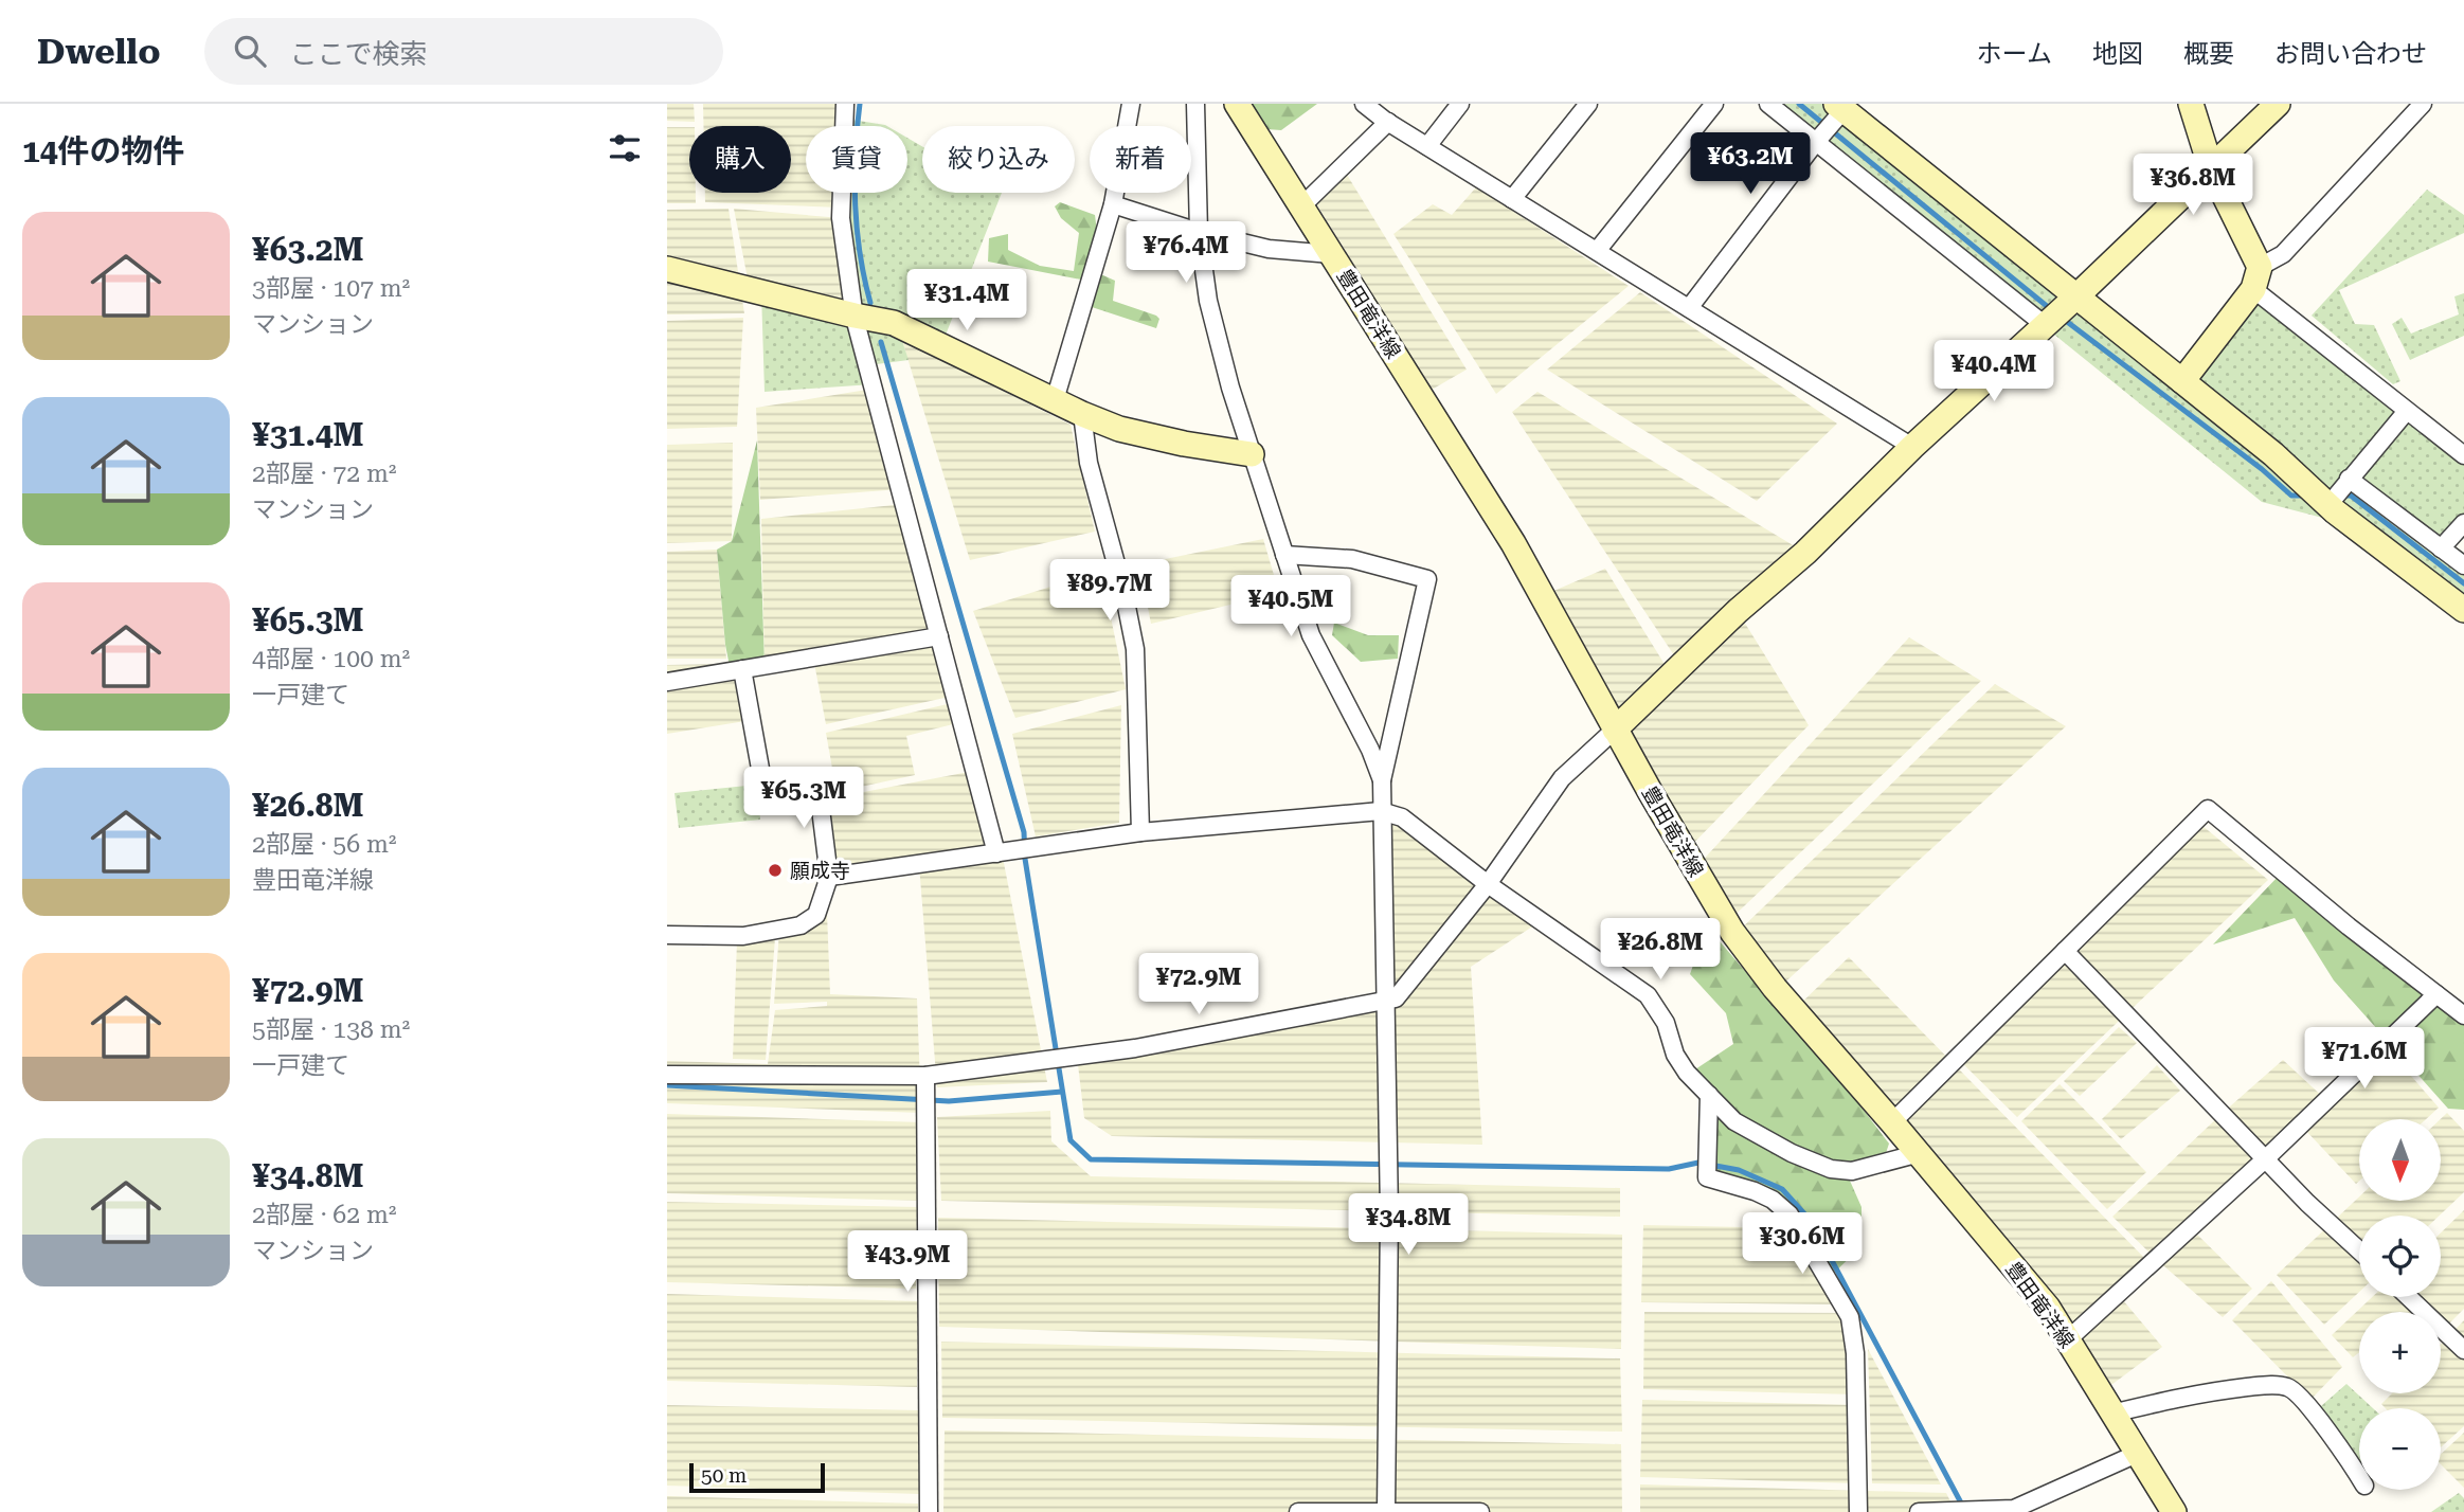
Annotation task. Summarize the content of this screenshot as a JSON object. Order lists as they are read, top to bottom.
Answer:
{
  "streets": {
    "street": ["豊田竜洋線"]
  },
  "places": ["願成寺"],
  "scale_bar": "50 m",
  "north": "bottom",
  "page": {
    "header": "Dwello",
    "search": "ここで検索",
    "nav": [
      "ホーム",
      "地図",
      "概要",
      "お問い合わせ"
    ],
    "heading": "14件の物件",
    "chip": [
      "購入",
      "賃貸",
      "絞り込み",
      "新着"
    ],
    "price": [
      "¥63.2M",
      "¥36.8M",
      "¥76.4M",
      "¥31.4M",
      "¥40.4M",
      "¥89.7M",
      "¥40.5M",
      "¥65.3M",
      "¥26.8M",
      "¥72.9M",
      "¥71.6M",
      "¥34.8M",
      "¥30.6M",
      "¥43.9M"
    ],
    "list": [
      {
        "name": "¥63.2M",
        "note": "3部屋 · 107 m² · マンション"
      },
      {
        "name": "¥31.4M",
        "note": "2部屋 · 72 m² · マンション"
      },
      {
        "name": "¥65.3M",
        "note": "4部屋 · 100 m² · 一戸建て"
      },
      {
        "name": "¥26.8M",
        "note": "2部屋 · 56 m² · 豊田竜洋線"
      },
      {
        "name": "¥72.9M",
        "note": "5部屋 · 138 m² · 一戸建て"
      },
      {
        "name": "¥34.8M",
        "note": "2部屋 · 62 m² · マンション"
      }
    ],
    "map_buttons": ["+", "−"],
    "scale": "50 m"
  }
}
